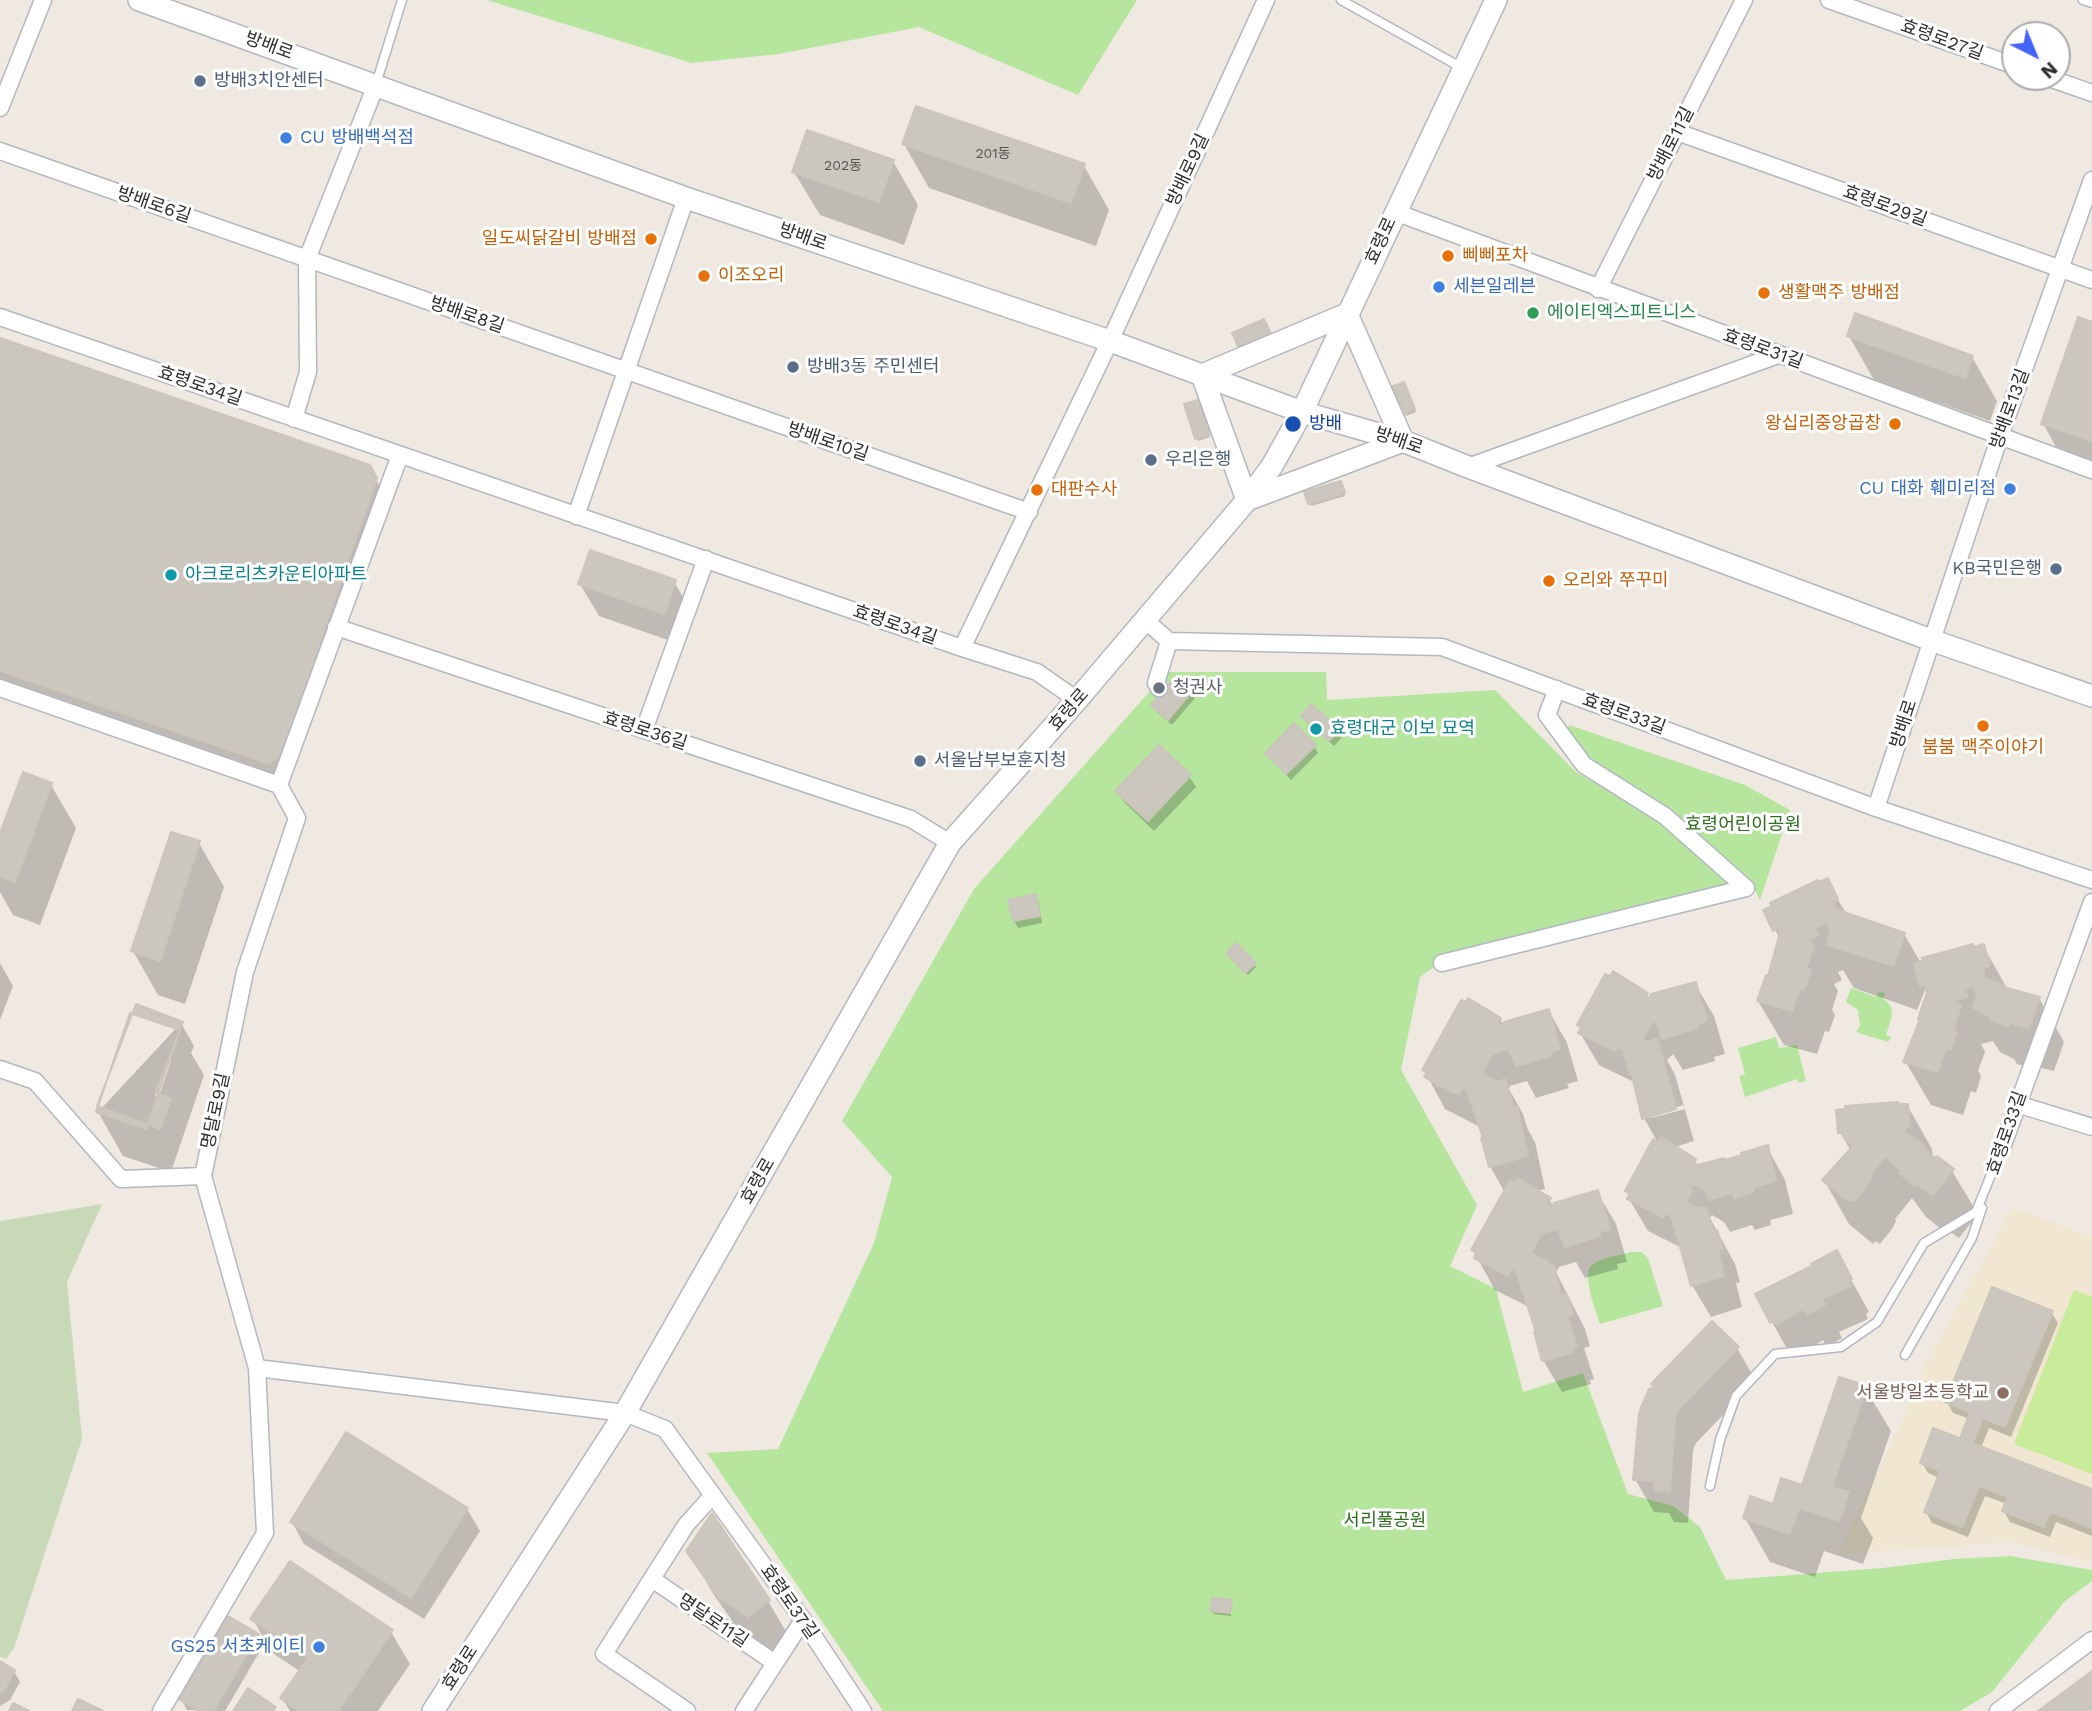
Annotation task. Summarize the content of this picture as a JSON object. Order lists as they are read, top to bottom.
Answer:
{
  "streets": {
    "main road": ["방배로", "효령로"],
    "street": [
      "효령로27길",
      "방배로11길",
      "방배로9길",
      "방배로6길",
      "효령로29길",
      "방배로8길",
      "효령로31길",
      "효령로34길",
      "방배로13길",
      "방배로10길",
      "효령로33길",
      "효령로36길",
      "명달로9길",
      "효령로37길",
      "명달로11길"
    ]
  },
  "crossings": [
    ["방배로", "방배로9길"],
    ["방배로", "효령로"],
    ["방배로", "방배로13길"],
    ["방배로", "효령로33길"],
    ["방배로11길", "효령로29길"],
    ["방배로11길", "효령로31길"],
    ["방배로6길", "방배로8길"],
    ["효령로29길", "방배로13길"],
    ["효령로", "효령로31길"],
    ["효령로", "효령로34길"],
    ["효령로", "효령로36길"],
    ["효령로", "효령로37길"],
    ["방배로8길", "방배로10길"],
    ["효령로31길", "방배로13길"]
  ],
  "parks": ["효령어린이공원", "서리풀공원"],
  "places": [
    "방배3치안센터",
    "CU 방배백석점",
    "일도씨닭갈비 방배점",
    "삐삐포차",
    "이조오리",
    "세븐일레븐",
    "생활맥주 방배점",
    "에이티엑스피트니스",
    "방배3동 주민센터",
    "방배",
    "왕십리중앙곱창",
    "우리은행",
    "CU 대화 훼미리점",
    "대판수사",
    "KB국민은행",
    "아크로리츠카운티아파트",
    "오리와 쭈꾸미",
    "청권사",
    "붐붐 맥주이야기",
    "효령대군 이보 묘역",
    "서울남부보훈지청",
    "서울방일초등학교",
    "GS25 서초케이티"
  ],
  "house_numbers": ["201동", "202동"],
  "north": "bottom right"
}
